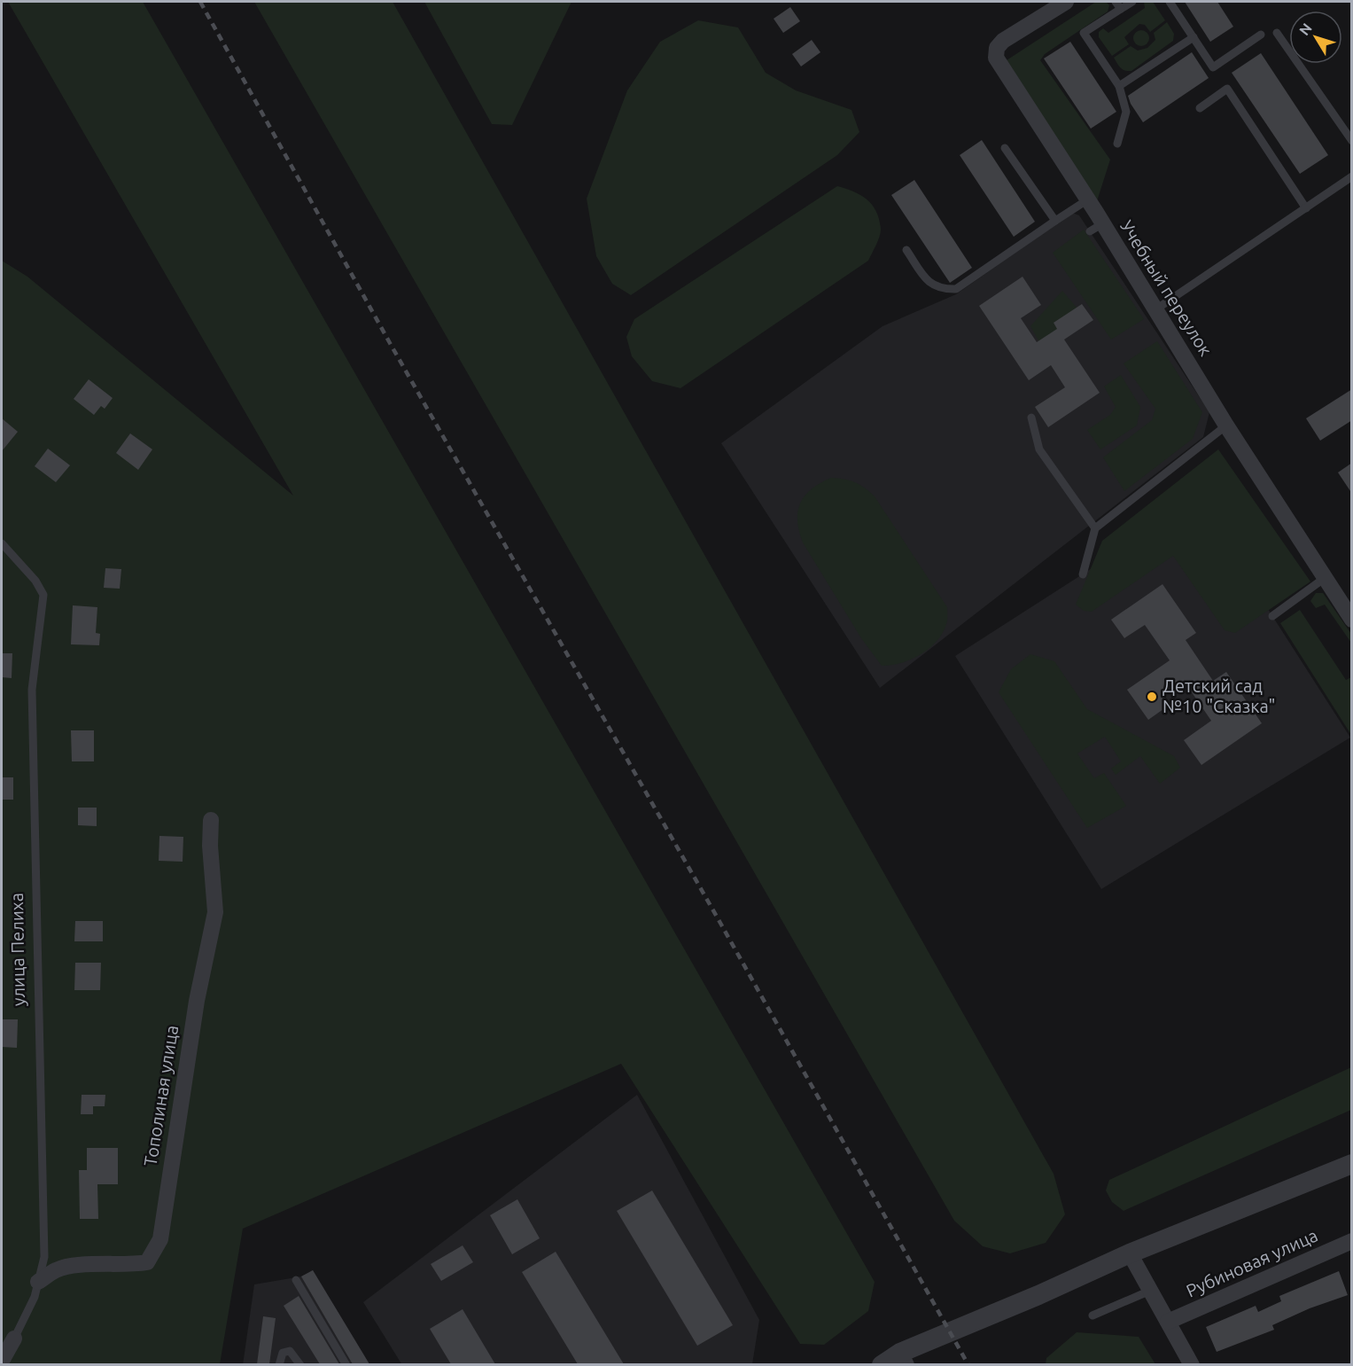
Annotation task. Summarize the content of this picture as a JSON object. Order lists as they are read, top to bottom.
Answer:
{
  "streets": {
    "street": [
      "Учебный переулок",
      "улица Пелиха",
      "Тополиная улица",
      "Рубиновая улица"
    ]
  },
  "crossings": [
    ["улица Пелиха", "Тополиная улица"]
  ],
  "places": ["Детский сад №10 \"Сказка\""],
  "north": "top left"
}
